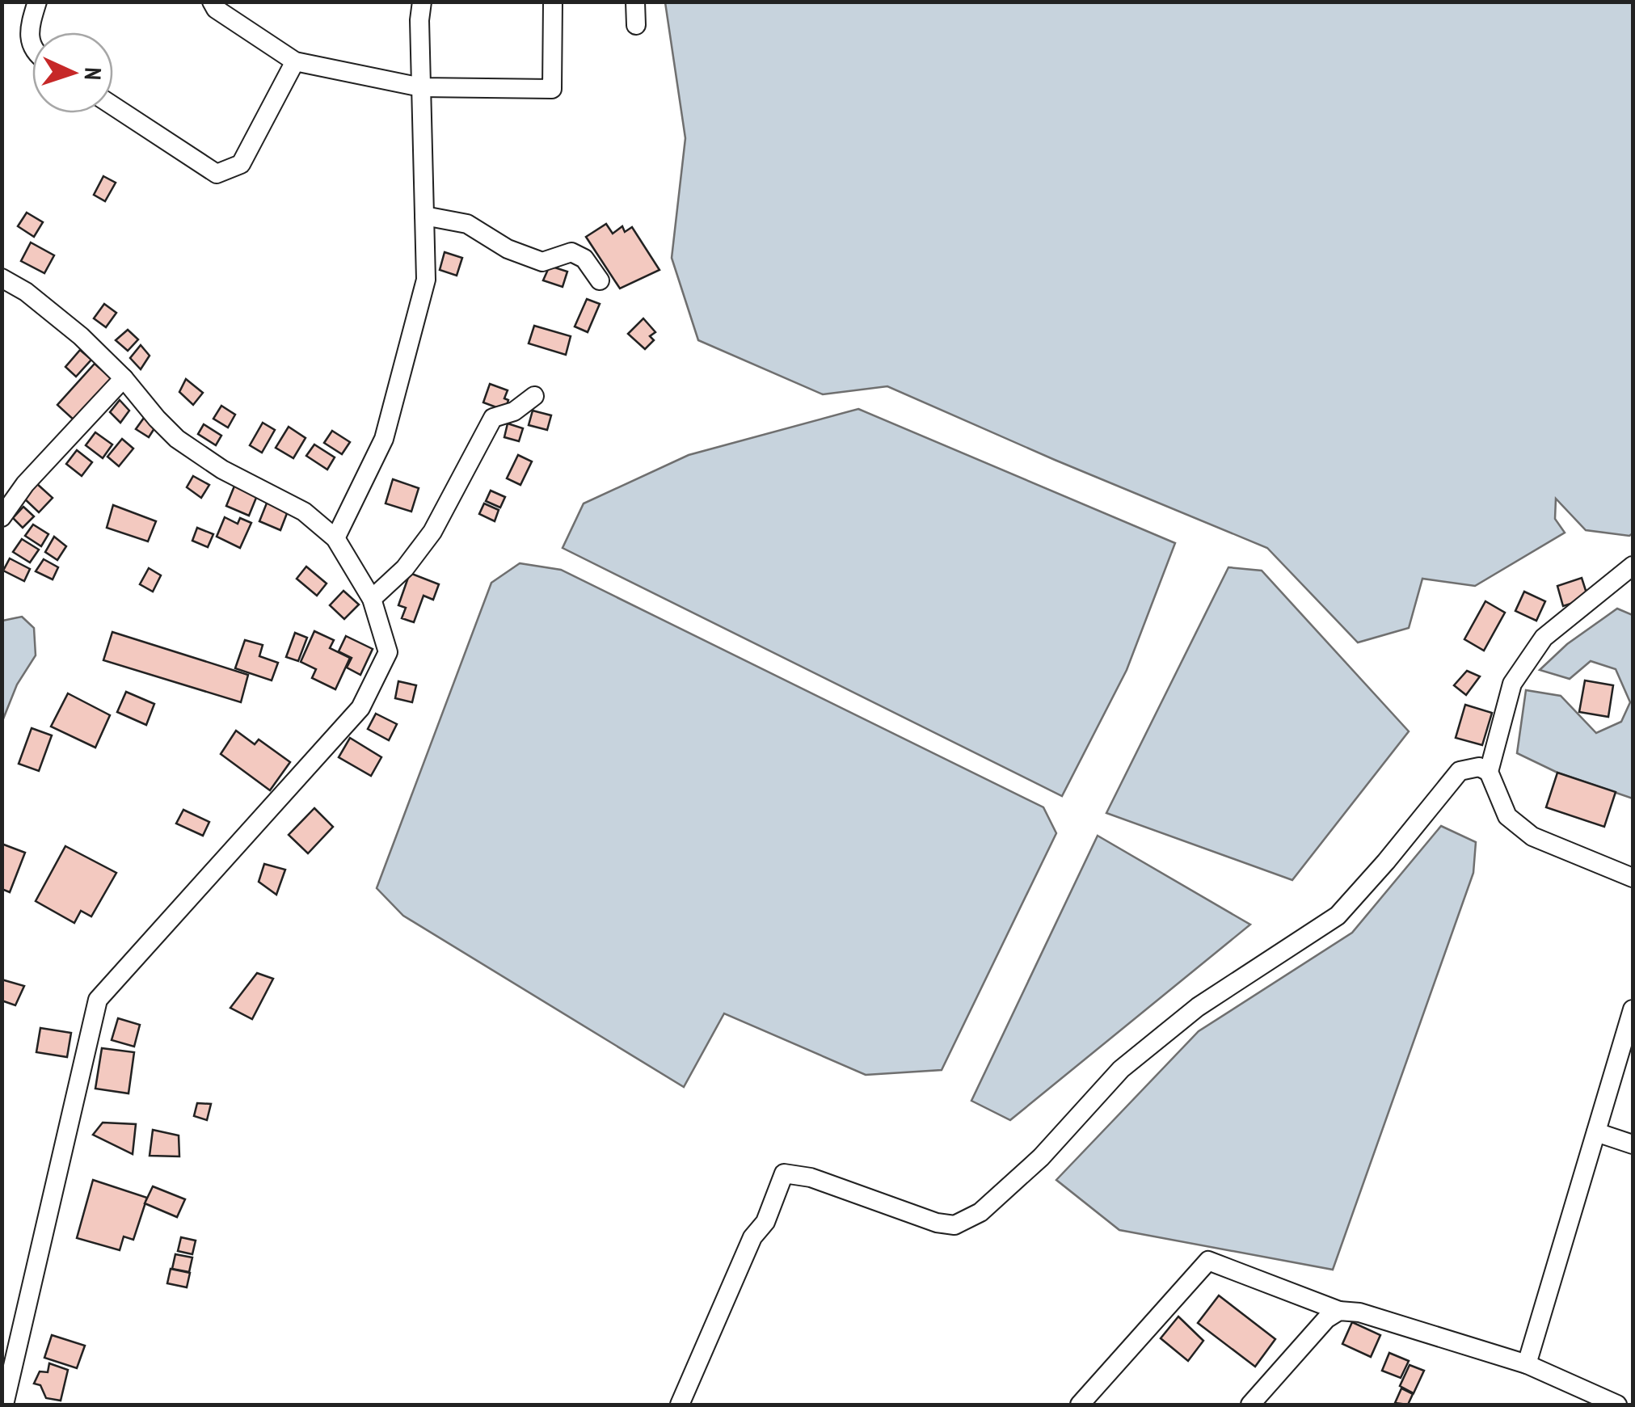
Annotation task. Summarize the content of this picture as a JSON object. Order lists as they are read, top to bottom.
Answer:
{
  "north": "right"
}
